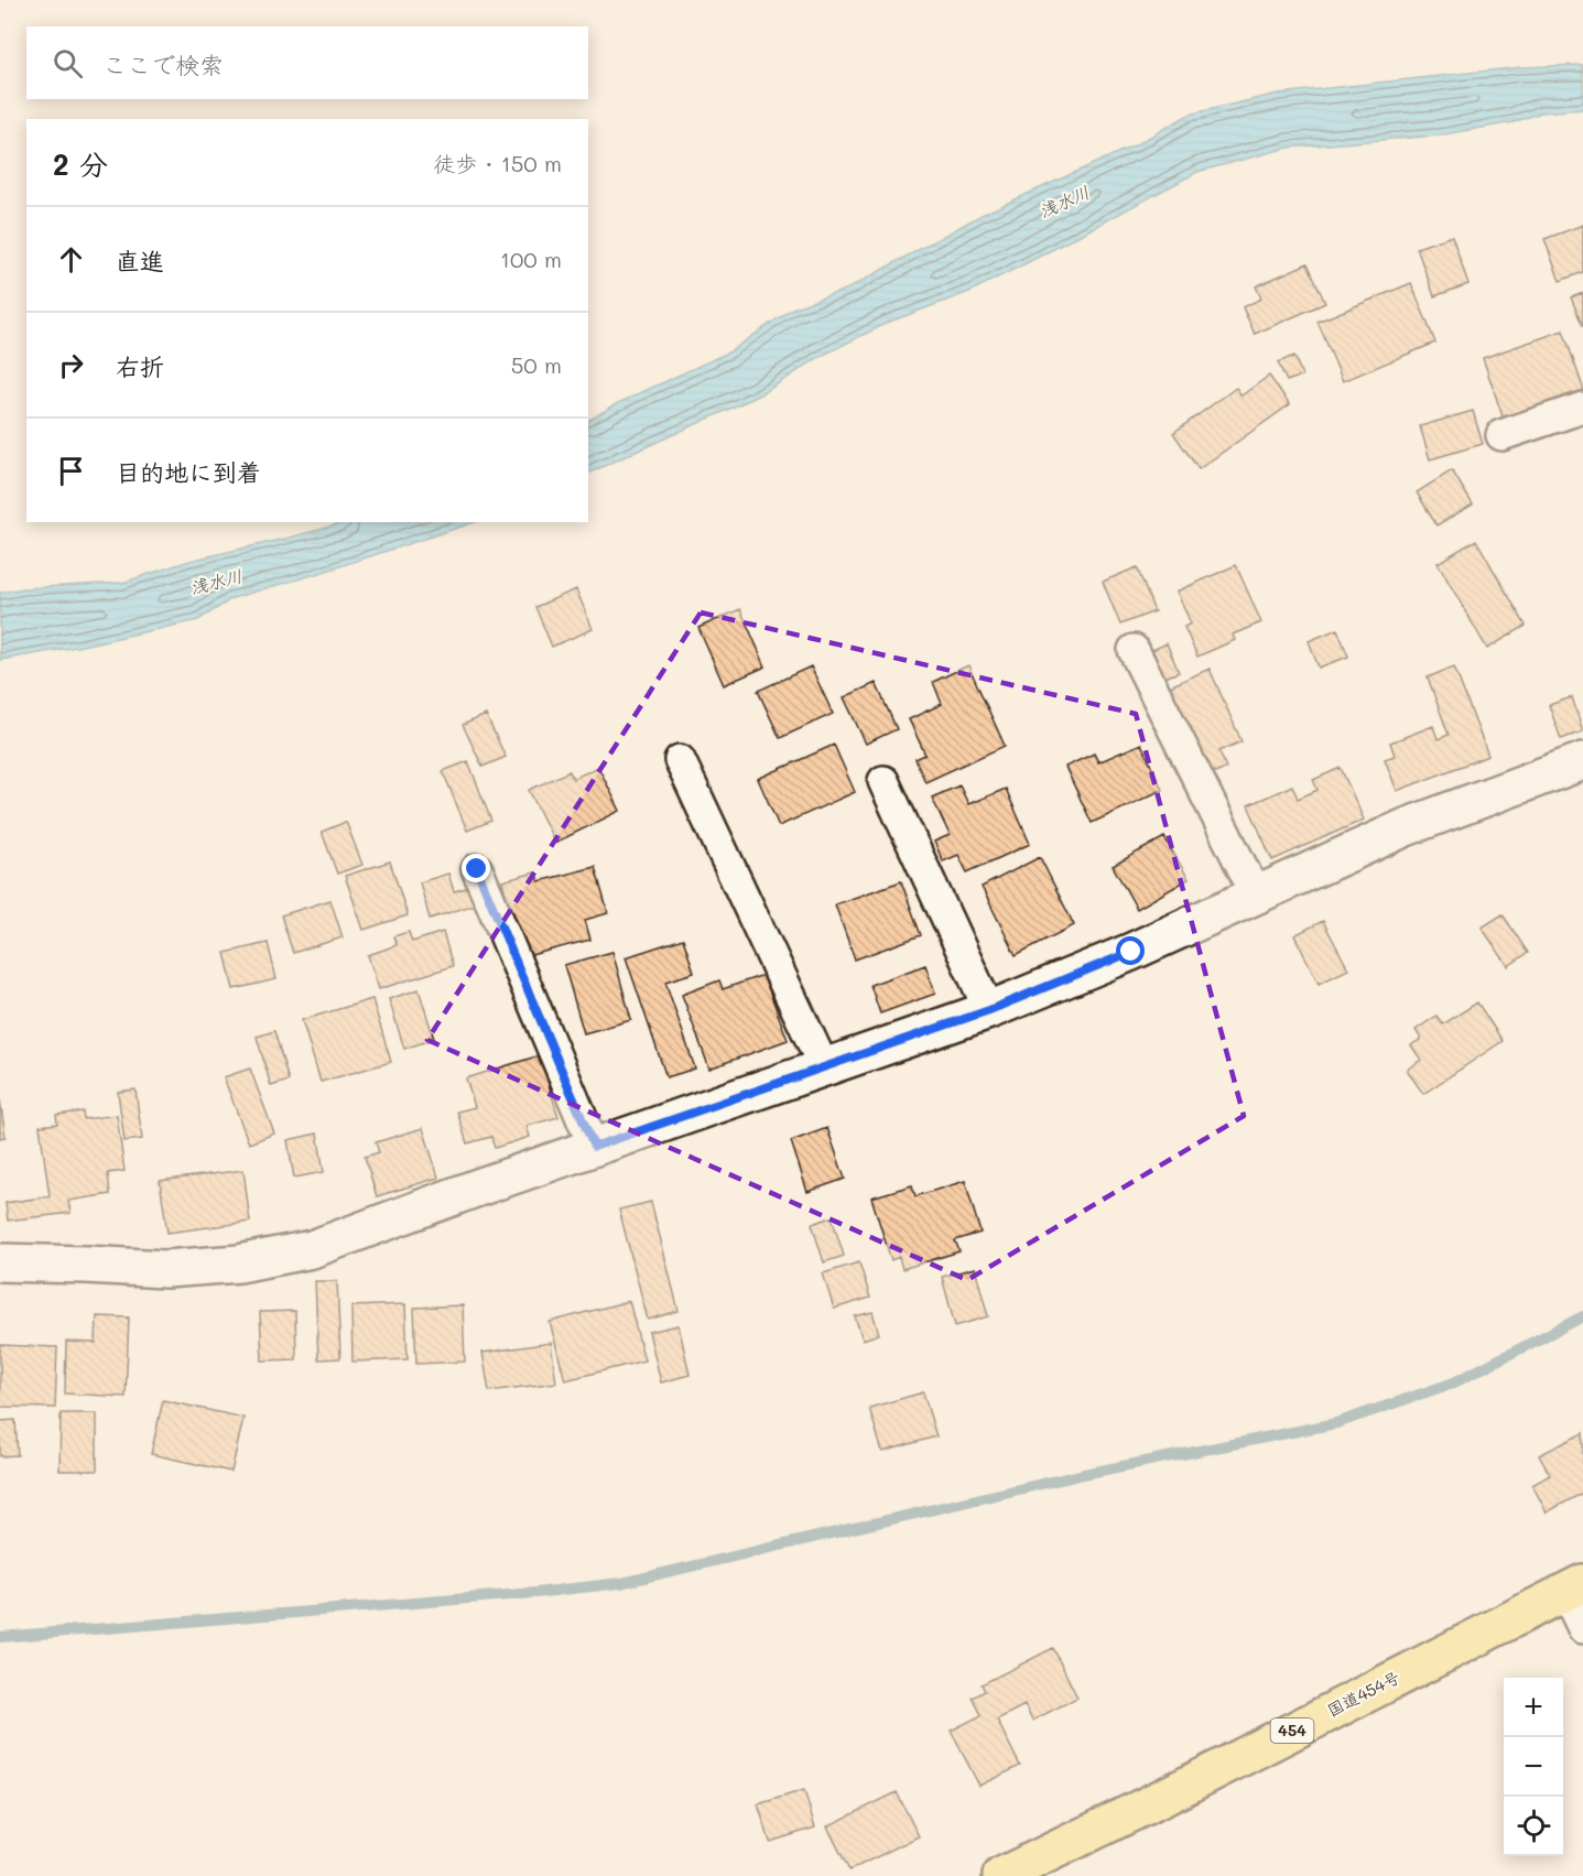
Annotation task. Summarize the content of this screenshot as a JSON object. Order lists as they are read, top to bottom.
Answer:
{
  "streets": {
    "highway": ["国道454号", "454"]
  },
  "water": ["浅水川"],
  "page": {
    "search": "ここで検索",
    "heading": ["2 分", "徒歩 · 150 m"],
    "list": [
      ["直進", "100 m"],
      ["右折", "50 m"],
      "目的地に到着"
    ],
    "map_buttons": ["+", "−"]
  }
}
